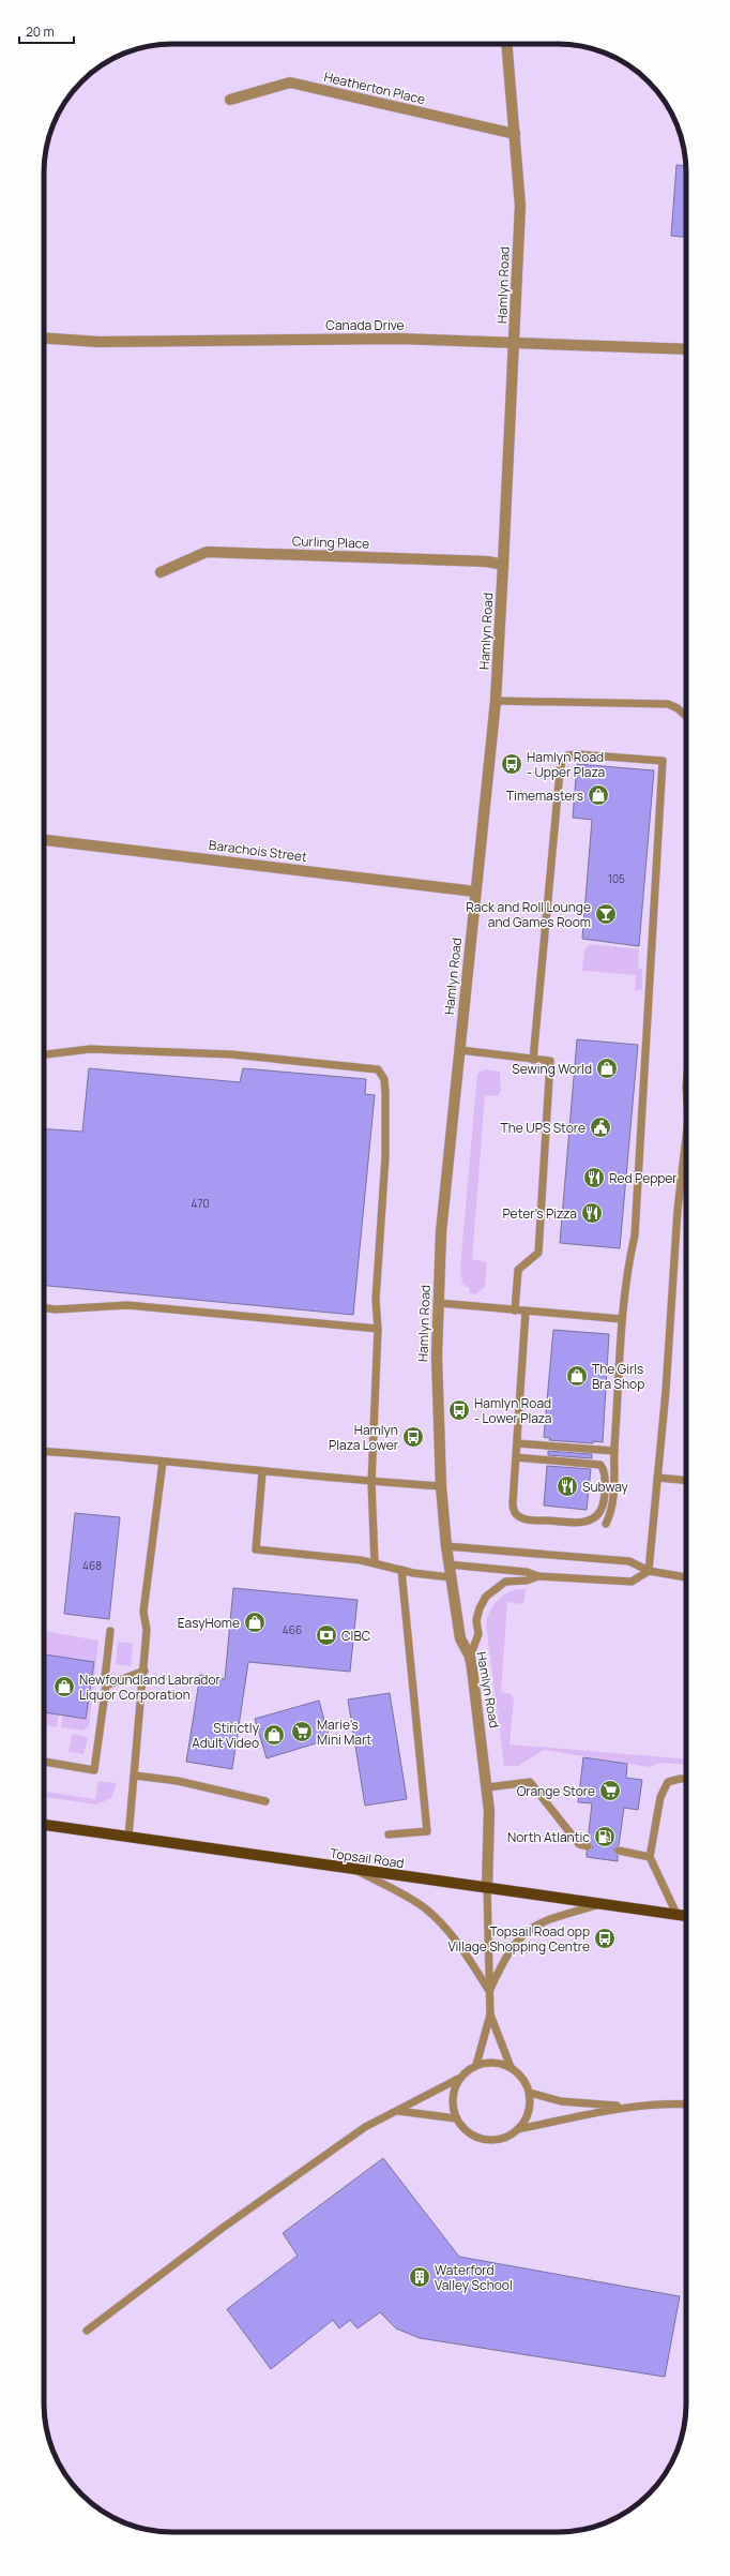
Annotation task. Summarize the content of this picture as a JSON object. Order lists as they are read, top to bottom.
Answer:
{
  "streets": {
    "main road": ["Topsail Road"],
    "street": [
      "Heatherton Place",
      "Hamlyn Road",
      "Canada Drive",
      "Curling Place",
      "Barachois Street"
    ]
  },
  "crossings": [
    ["Heatherton Place", "Hamlyn Road"],
    ["Hamlyn Road", "Canada Drive"],
    ["Hamlyn Road", "Curling Place"],
    ["Hamlyn Road", "Barachois Street"],
    ["Hamlyn Road", "Topsail Road"]
  ],
  "places": {
    "bus stop": [
      "Hamlyn Road - Upper Plaza",
      "Hamlyn Road - Lower Plaza",
      "Hamlyn Plaza Lower",
      "Topsail Road opp Village Shopping Centre"
    ],
    "shop": [
      "Timemasters",
      "Sewing World",
      "The Girls Bra Shop",
      "EasyHome",
      "Newfoundland Labrador Liquor Corporation",
      "Stirictly Adult Video"
    ],
    "bar": ["Rack and Roll Lounge and Games Room"],
    "public building": ["The UPS Store"],
    "restaurant": ["Red Pepper", "Peter's Pizza", "Subway"],
    "bank": ["CIBC"],
    "supermarket": ["Marie's Mini Mart", "Orange Store"],
    "fuel station": ["North Atlantic"],
    "building": ["Waterford Valley School"]
  },
  "house_numbers": [
    "105",
    "470",
    "468",
    "466"
  ],
  "scale_bar": "20 m"
}
